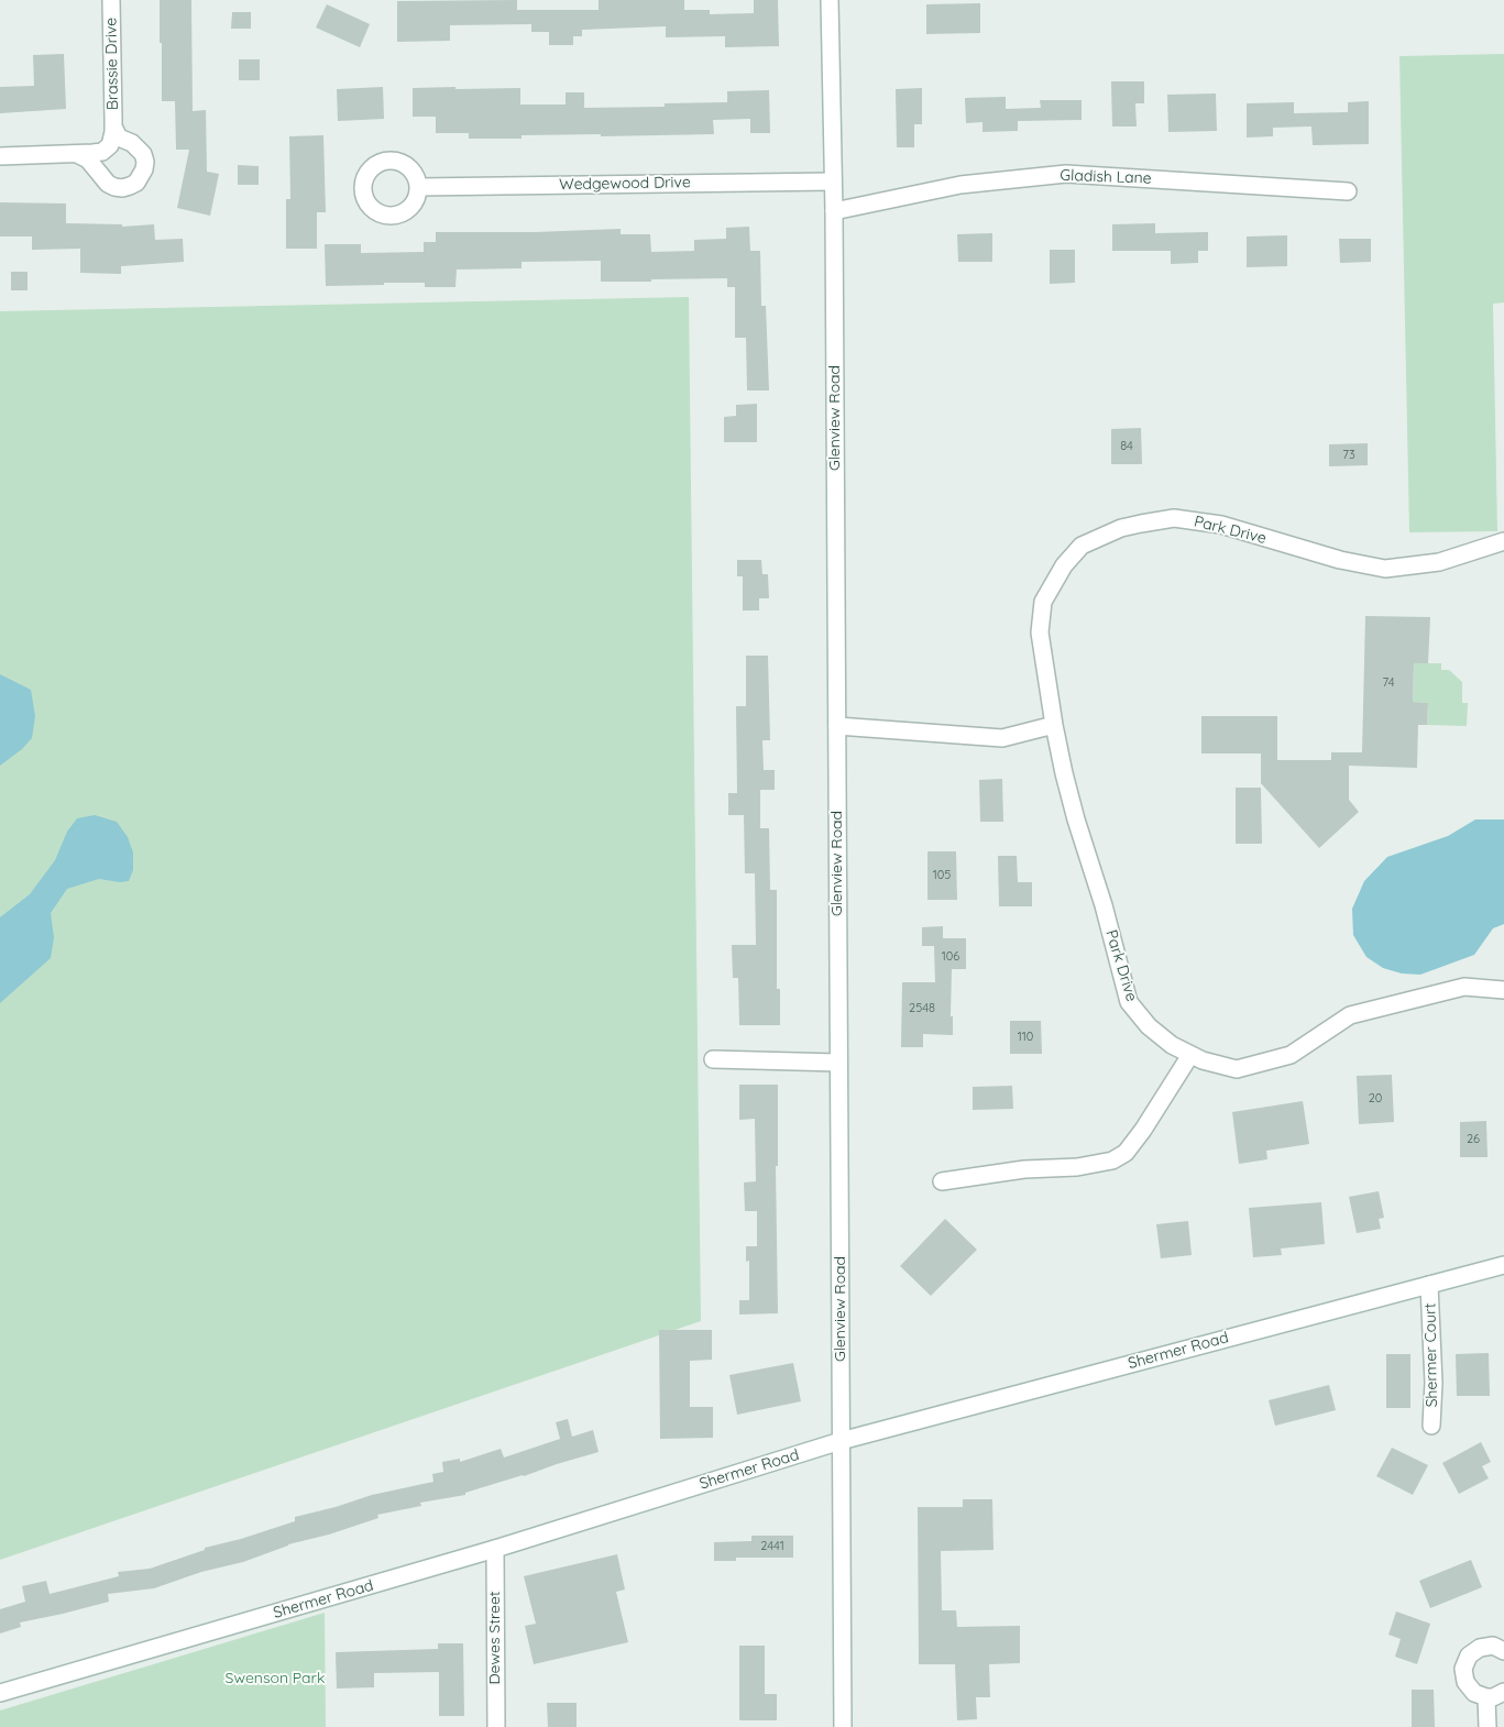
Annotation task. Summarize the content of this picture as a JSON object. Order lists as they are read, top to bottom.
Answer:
{
  "streets": {
    "street": [
      "Brassie Drive",
      "Gladish Lane",
      "Wedgewood Drive",
      "Glenview Road",
      "Park Drive",
      "Shermer Road",
      "Shermer Court",
      "Dewes Street"
    ]
  },
  "crossings": [
    ["Gladish Lane", "Glenview Road"],
    ["Wedgewood Drive", "Glenview Road"],
    ["Glenview Road", "Shermer Road"],
    ["Shermer Road", "Shermer Court"],
    ["Shermer Road", "Dewes Street"]
  ],
  "parks": ["Swenson Park"],
  "house_numbers": [
    "84",
    "73",
    "74",
    "105",
    "106",
    "2548",
    "110",
    "20",
    "26",
    "2441"
  ]
}
